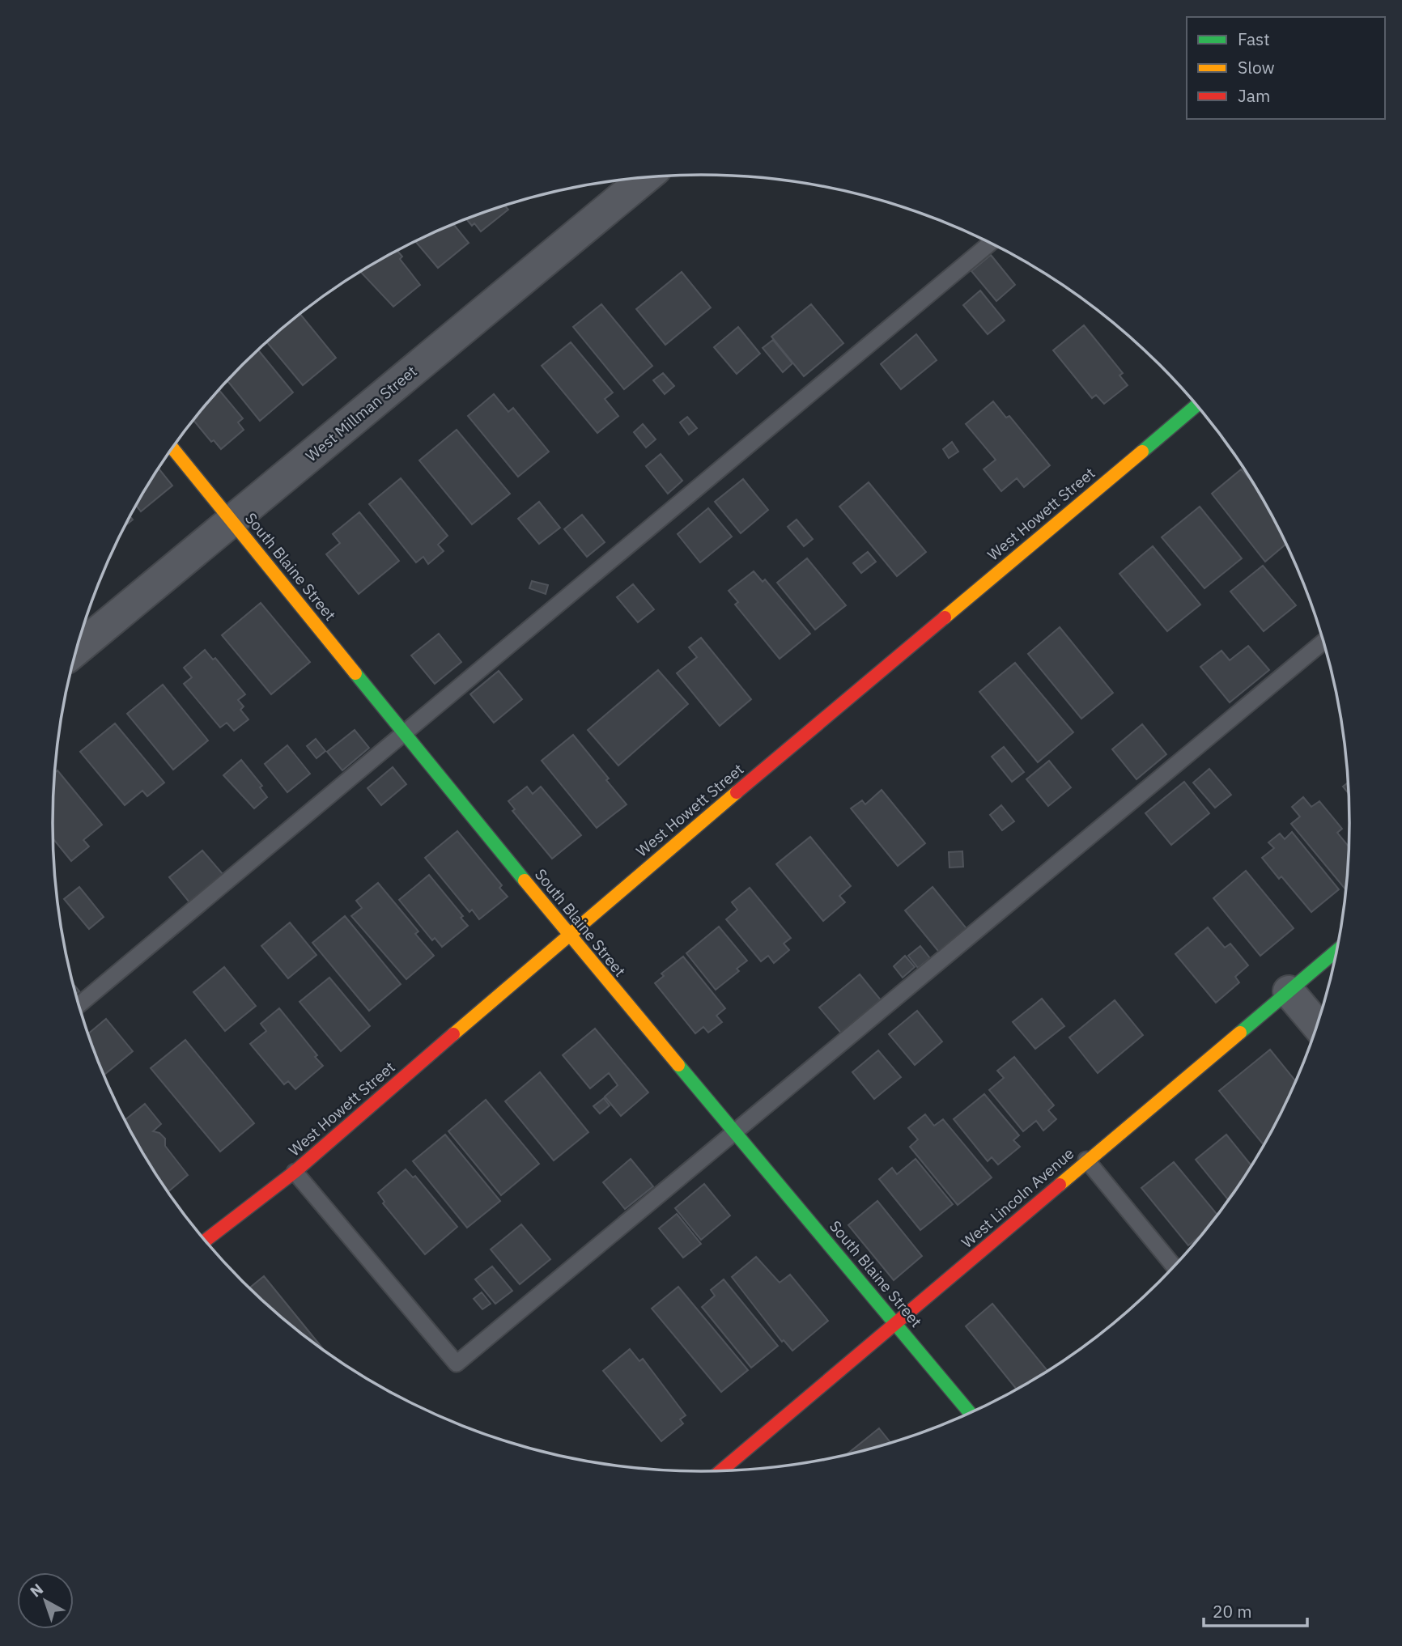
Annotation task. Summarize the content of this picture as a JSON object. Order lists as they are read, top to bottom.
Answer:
{
  "streets": {
    "main road": ["West Howett Street", "South Blaine Street", "West Lincoln Avenue"],
    "street": ["West Millman Street"]
  },
  "crossings": [
    ["West Millman Street", "South Blaine Street"],
    ["West Howett Street", "South Blaine Street"],
    ["South Blaine Street", "West Lincoln Avenue"]
  ],
  "legend": ["Fast", "Slow", "Jam"],
  "scale_bar": "20 m",
  "north": "top left"
}
